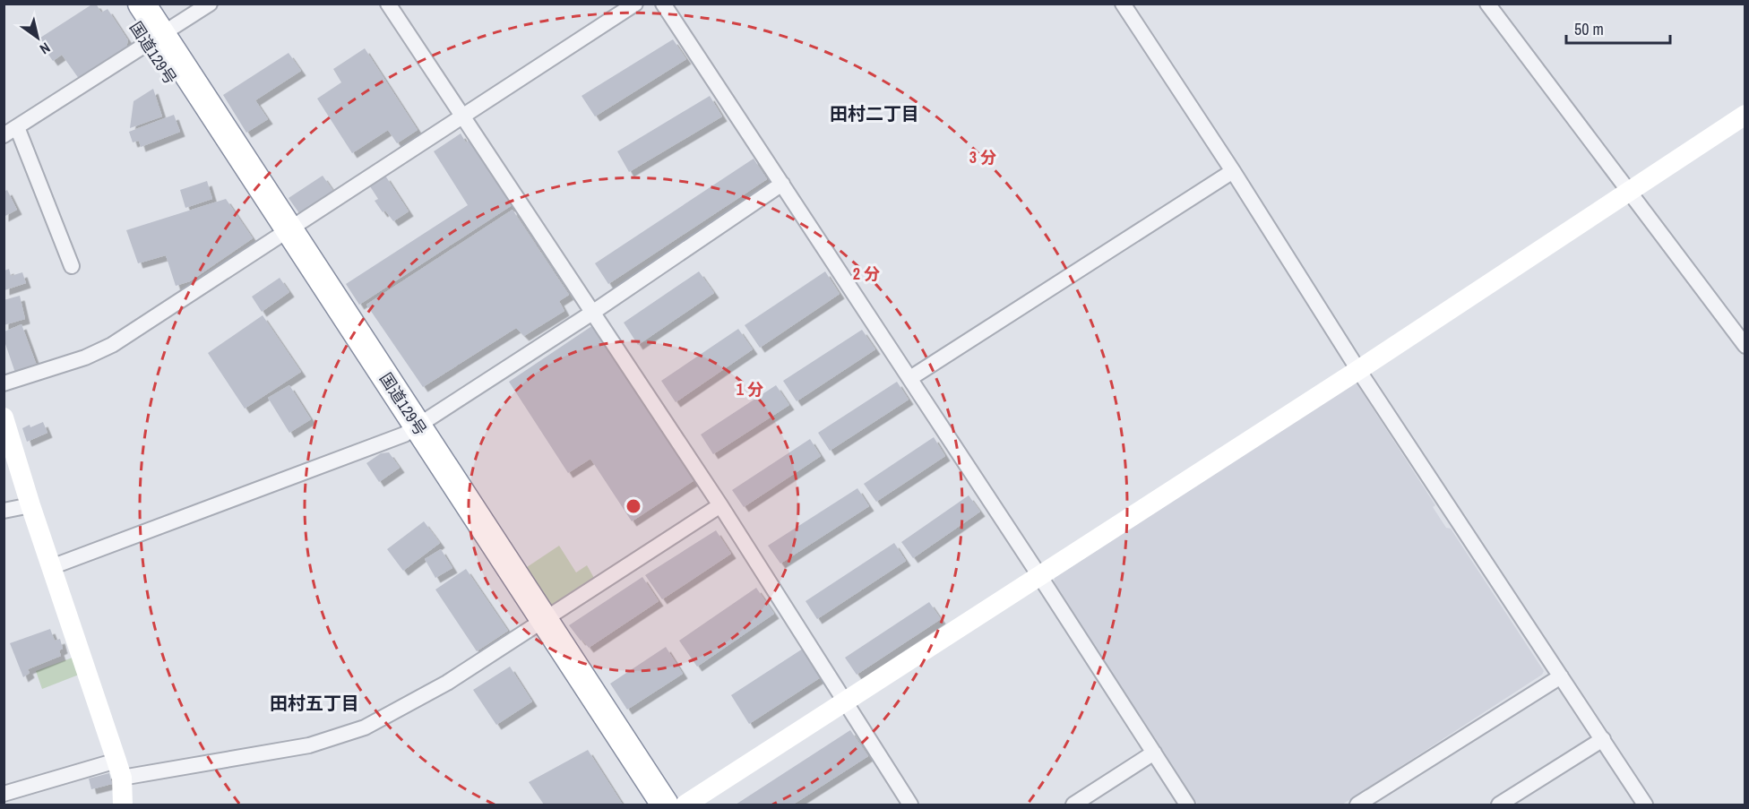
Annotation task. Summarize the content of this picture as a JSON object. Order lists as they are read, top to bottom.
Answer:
{
  "streets": {
    "highway": ["国道129号"]
  },
  "districts": ["田村二丁目", "田村五丁目"],
  "scale_bar": "50 m",
  "north": "bottom right",
  "rings": ["3 分", "2 分", "1 分"]
}
